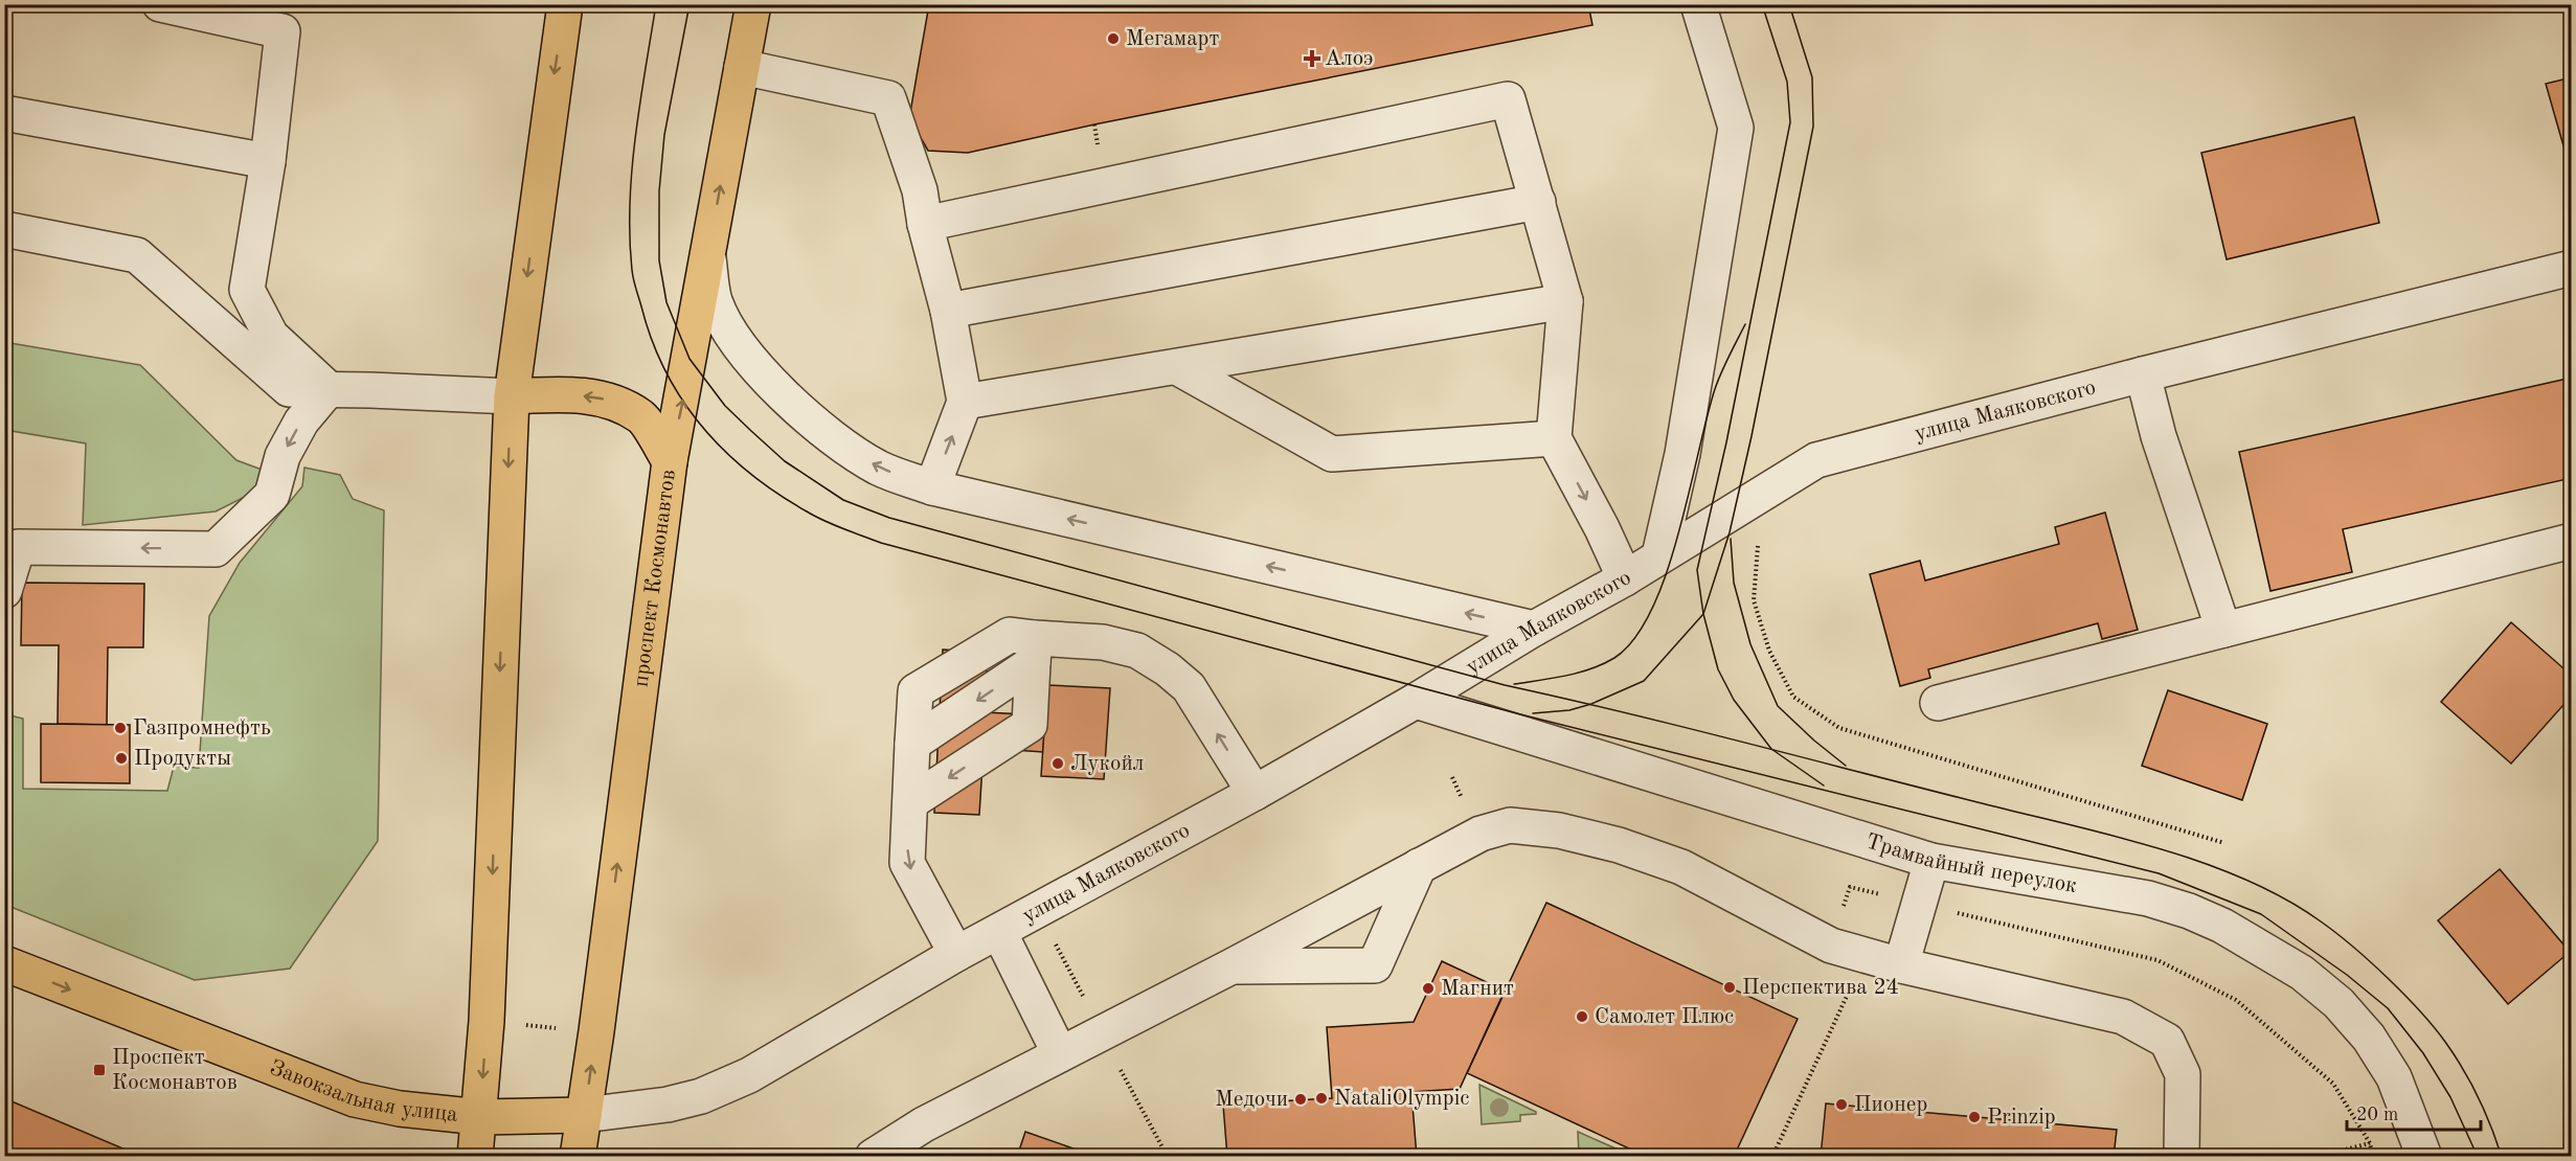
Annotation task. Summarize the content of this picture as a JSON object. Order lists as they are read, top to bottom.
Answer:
{
  "streets": {
    "main road": ["проспект Космонавтов", "Завокзальная улица"],
    "street": ["улица Маяковского", "Трамвайный переулок"]
  },
  "crossings": [
    ["улица Маяковского", "проспект Космонавтов"],
    ["улица Маяковского", "Трамвайный переулок"],
    ["улица Маяковского", "Завокзальная улица"],
    ["проспект Космонавтов", "Завокзальная улица"]
  ],
  "one_way": ["Завокзальная улица"],
  "places": {
    "other": [
      "Мегамарт",
      "Газпромнефть",
      "Продукты",
      "Лукойл",
      "Перспектива 24",
      "Магнит",
      "Самолет Плюс",
      "NataliOlympic",
      "Медочи",
      "Пионер",
      "Prinzip"
    ],
    "health": ["Алоэ"],
    "transit": ["Проспект Космонавтов"]
  },
  "scale_bar": "20 m"
}
